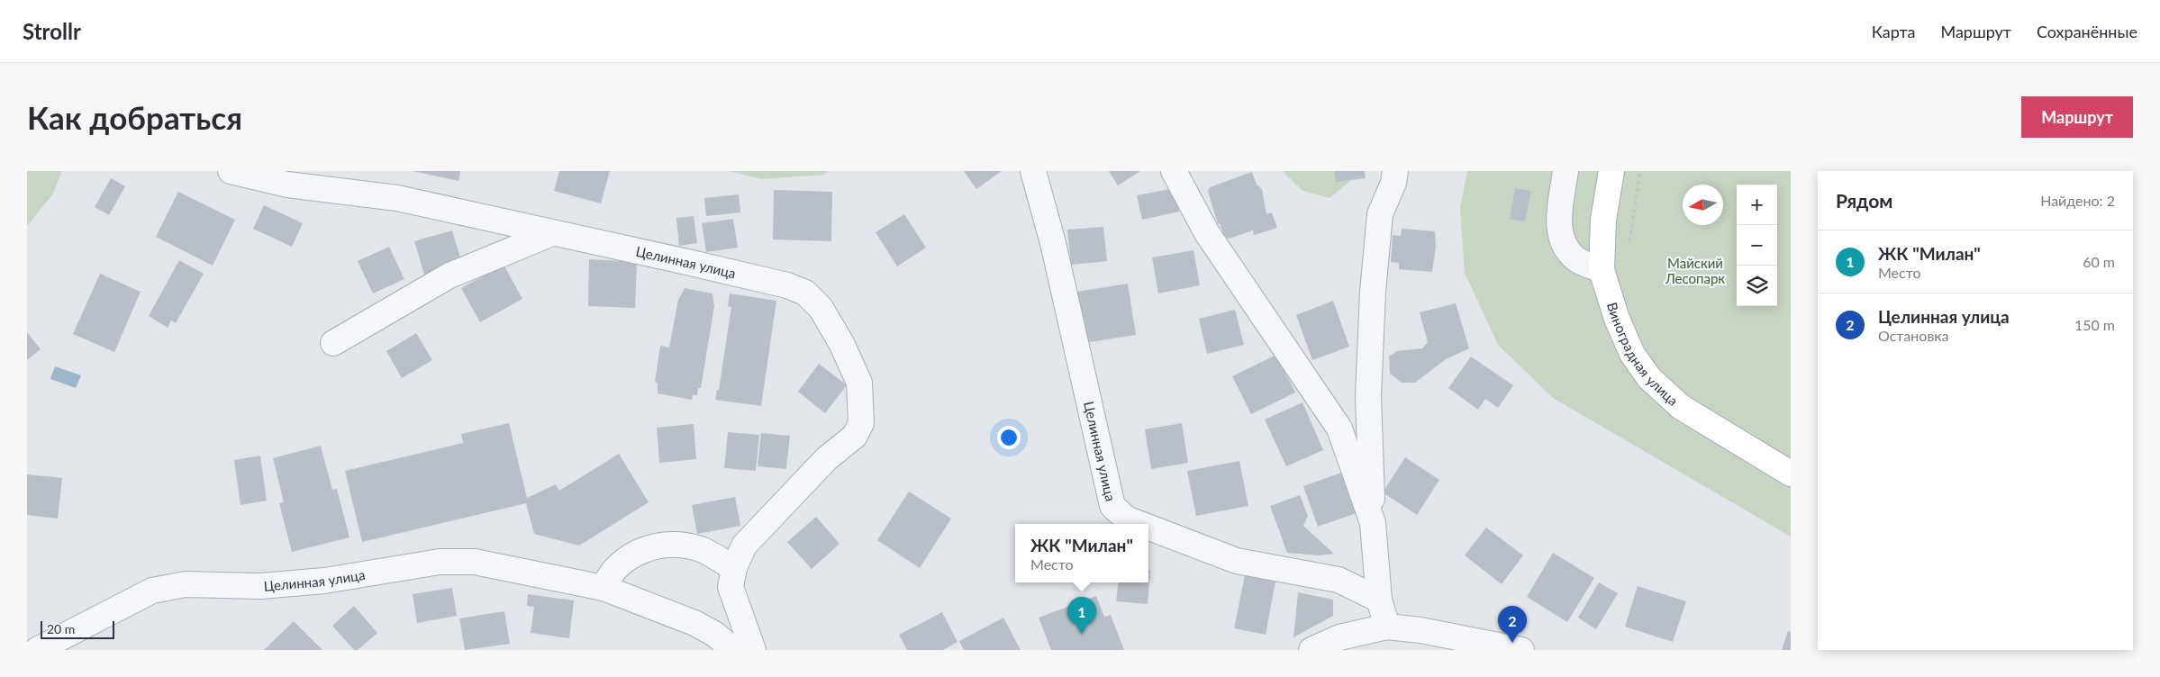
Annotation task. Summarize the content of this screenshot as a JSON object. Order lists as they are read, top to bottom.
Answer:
{
  "streets": {
    "main road": ["Виноградная улица"],
    "street": ["Целинная улица"]
  },
  "parks": ["Майский Лесопарк"],
  "scale_bar": "20 m",
  "north": "left",
  "page": {
    "header": "Strollr",
    "nav": ["Карта", "Маршрут", "Сохранённые"],
    "buttons": "Маршрут",
    "title": "Как добраться",
    "heading": ["Рядом", "Найдено: 2"],
    "map_buttons": ["+", "−"],
    "list": [
      {
        "mark": "1",
        "name": "ЖК \"Милан\"",
        "note": "Место",
        "value": "60 m"
      },
      {
        "mark": "2",
        "name": "Целинная улица",
        "note": "Остановка",
        "value": "150 m"
      }
    ],
    "popup": ["ЖК \"Милан\"", "Место"],
    "pins": ["1", "2"],
    "scale": "20 m"
  }
}
